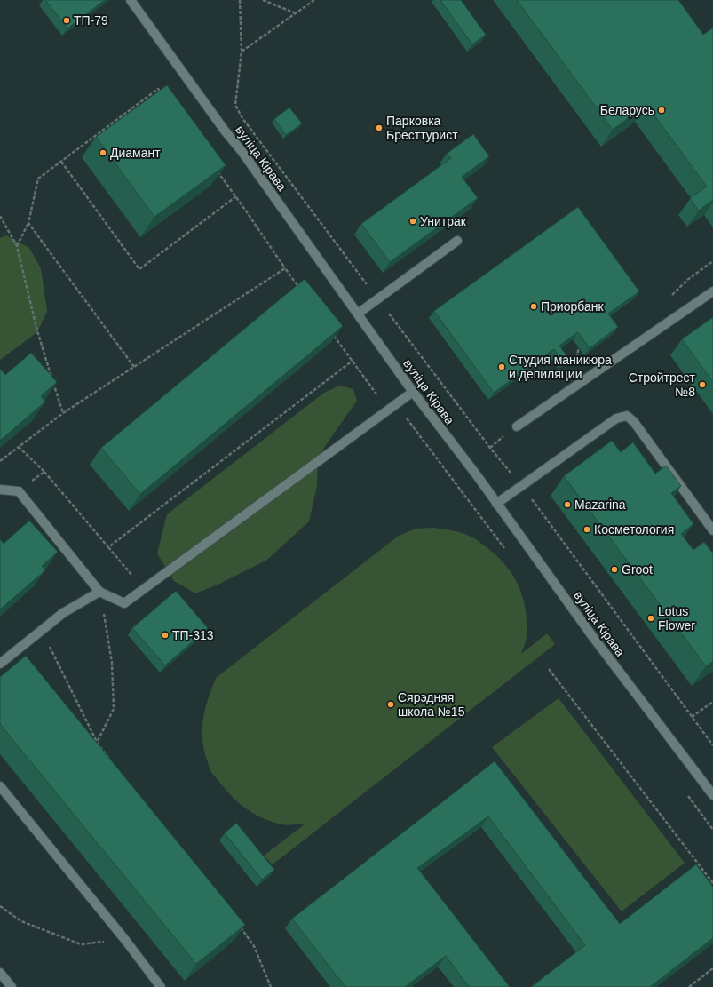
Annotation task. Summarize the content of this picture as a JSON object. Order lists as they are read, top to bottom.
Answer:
{
  "streets": {
    "street": ["вуліца Кірава"]
  },
  "places": [
    "ТП-79",
    "Беларусь",
    "Парковка Бресттурист",
    "Диамант",
    "Унитрак",
    "Приорбанк",
    "Студия маникюра и депиляции",
    "Стройтрест №8",
    "Mazarina",
    "Косметология",
    "Groot",
    "Lotus Flower",
    "ТП-313",
    "Сярэдняя школа №15"
  ]
}
